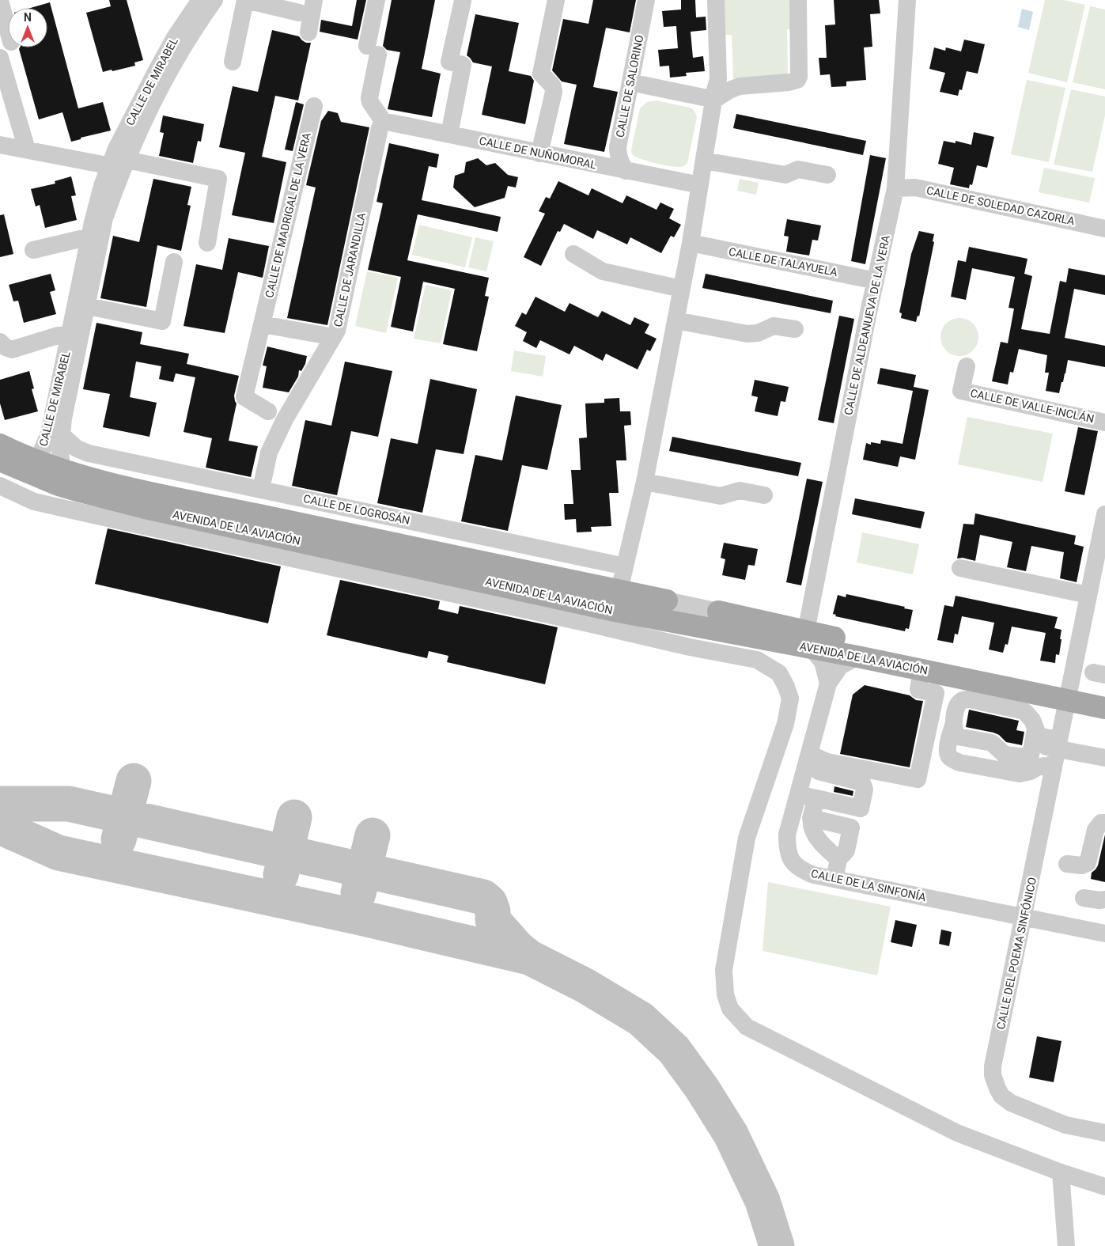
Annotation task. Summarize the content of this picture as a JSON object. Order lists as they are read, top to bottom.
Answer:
{
  "streets": {
    "main road": ["AVENIDA DE LA AVIACIÓN"],
    "street": [
      "CALLE DE MIRABEL",
      "CALLE DE SALORINO",
      "CALLE DE NUÑOMORAL",
      "CALLE DE SOLEDAD CAZORLA",
      "CALLE DE MADRIGAL DE LA VERA",
      "CALLE DE TALAYUELA",
      "CALLE DE JARANDILLA",
      "CALLE DE ALDEANUEVA DE LA VERA",
      "CALLE DE VALLE-INCLÁN",
      "CALLE DE LOGROSÁN",
      "CALLE DE LA SINFONÍA",
      "CALLE DEL POEMA SINFÓNICO"
    ]
  },
  "crossings": [
    ["CALLE DE MIRABEL", "CALLE DE LOGROSÁN"],
    ["CALLE DE MIRABEL", "AVENIDA DE LA AVIACIÓN"],
    ["CALLE DE SALORINO", "CALLE DE NUÑOMORAL"],
    ["CALLE DE NUÑOMORAL", "CALLE DE JARANDILLA"],
    ["CALLE DE SOLEDAD CAZORLA", "CALLE DE ALDEANUEVA DE LA VERA"],
    ["CALLE DE TALAYUELA", "CALLE DE ALDEANUEVA DE LA VERA"],
    ["CALLE DE JARANDILLA", "CALLE DE LOGROSÁN"],
    ["CALLE DE ALDEANUEVA DE LA VERA", "AVENIDA DE LA AVIACIÓN"],
    ["CALLE DE ALDEANUEVA DE LA VERA", "CALLE DE LA SINFONÍA"],
    ["CALLE DE LOGROSÁN", "AVENIDA DE LA AVIACIÓN"],
    ["AVENIDA DE LA AVIACIÓN", "CALLE DE LA SINFONÍA"],
    ["AVENIDA DE LA AVIACIÓN", "CALLE DEL POEMA SINFÓNICO"],
    ["CALLE DE LA SINFONÍA", "CALLE DEL POEMA SINFÓNICO"]
  ],
  "north": "top"
}
